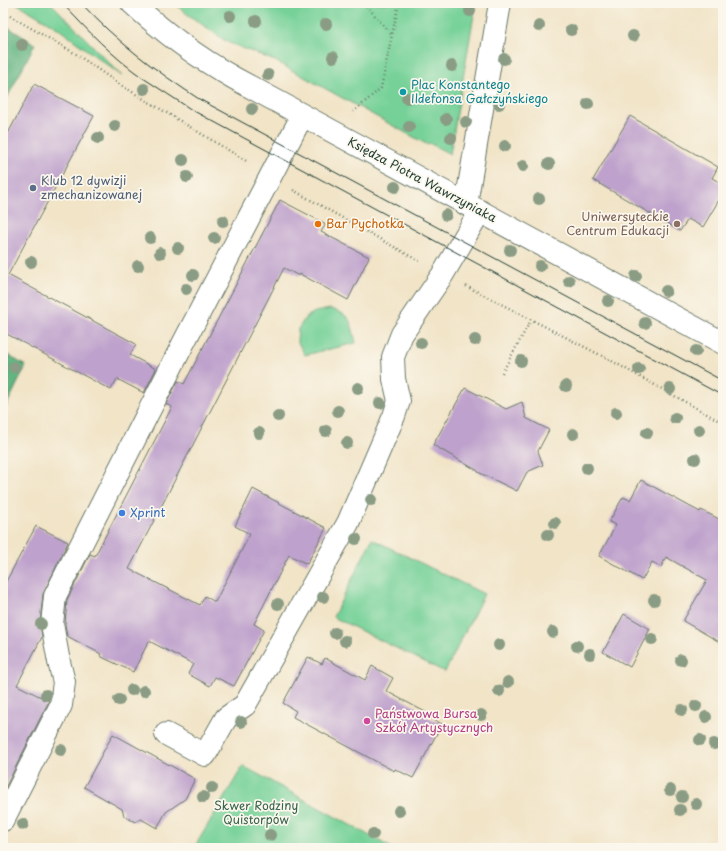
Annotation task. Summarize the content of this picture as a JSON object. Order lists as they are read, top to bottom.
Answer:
{
  "streets": {
    "street": ["Księdza Piotra Wawrzyniaka"]
  },
  "parks": ["Skwer Rodziny Quistorpów"],
  "places": [
    "Plac Konstantego Ildefonsa Gałczyńskiego",
    "Klub 12 dywizji zmechanizowanej",
    "Bar Pychotka",
    "Uniwersyteckie Centrum Edukacji",
    "Xprint",
    "Państwowa Bursa Szkół Artystycznych"
  ]
}
